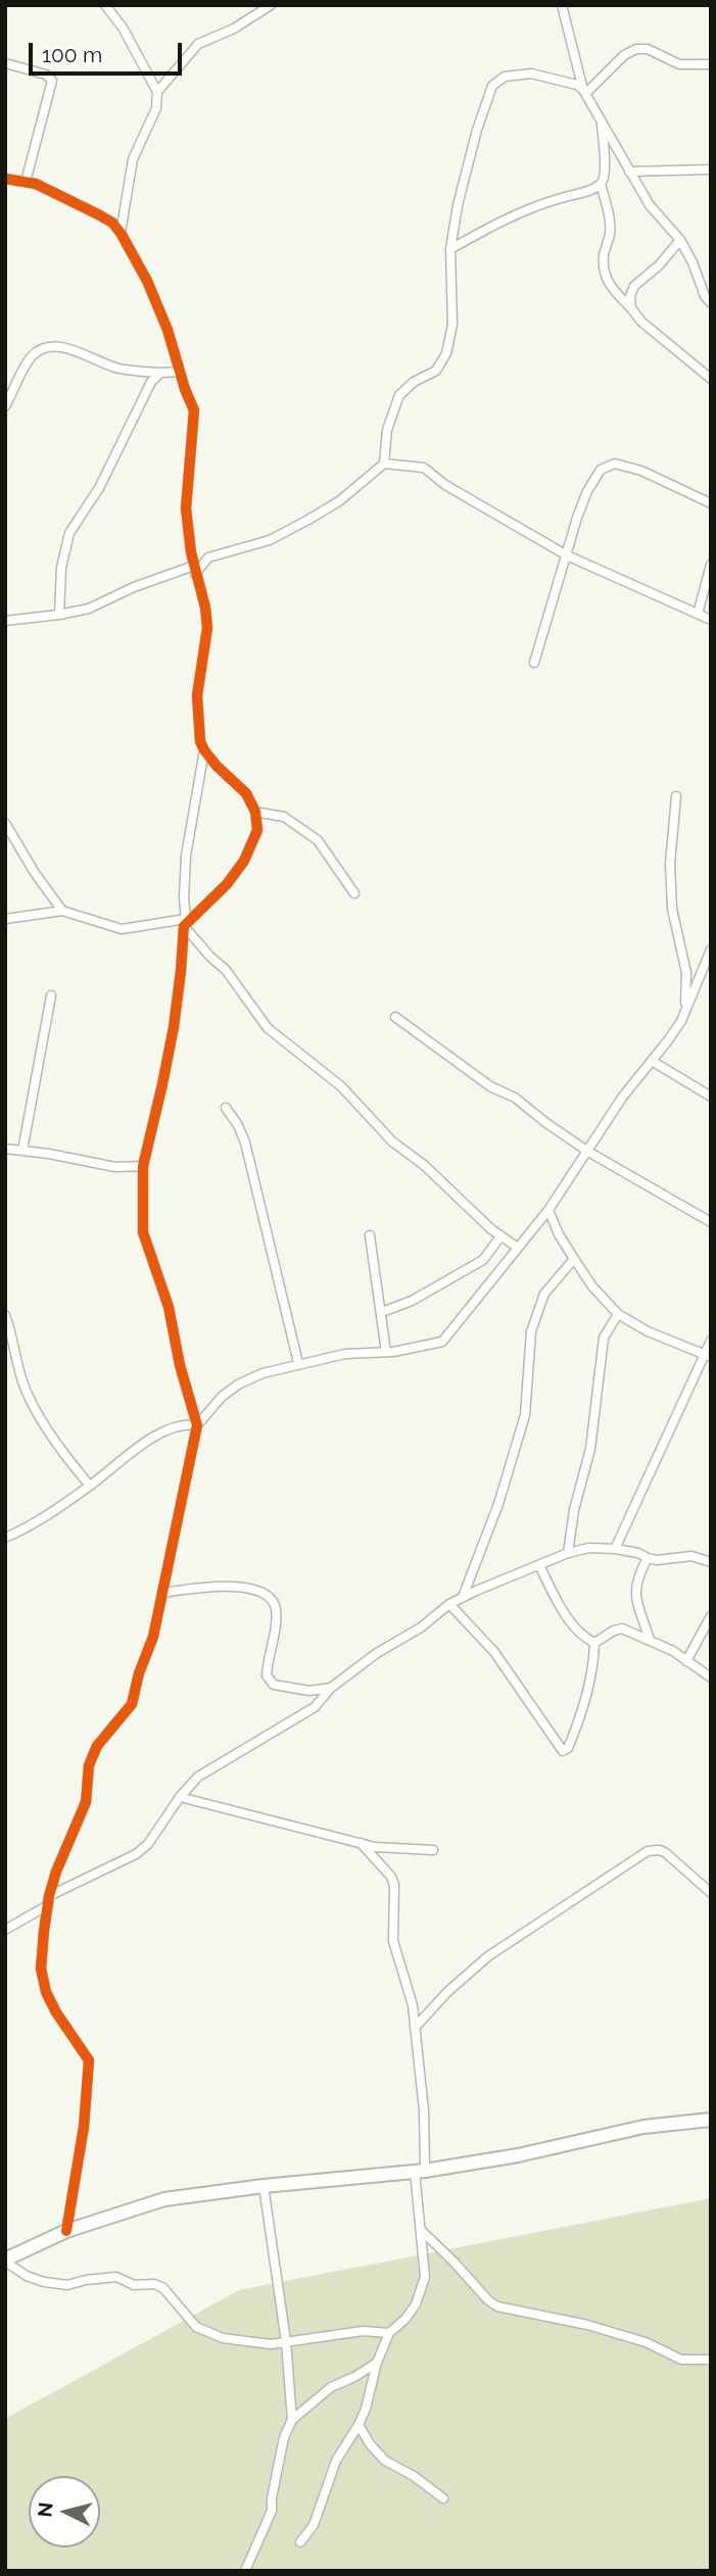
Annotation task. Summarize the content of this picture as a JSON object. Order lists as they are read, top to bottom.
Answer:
{
  "scale_bar": "100 m",
  "north": "left"
}
